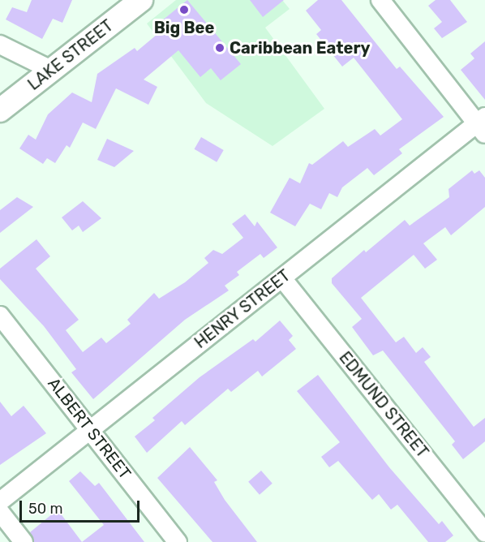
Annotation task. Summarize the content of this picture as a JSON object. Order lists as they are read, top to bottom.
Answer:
{
  "streets": {
    "main road": ["LAKE STREET"],
    "street": ["HENRY STREET", "EDMUND STREET", "ALBERT STREET"]
  },
  "crossings": [
    ["HENRY STREET", "EDMUND STREET"],
    ["HENRY STREET", "ALBERT STREET"]
  ],
  "places": ["Big Bee", "Caribbean Eatery"],
  "scale_bar": "50 m"
}
